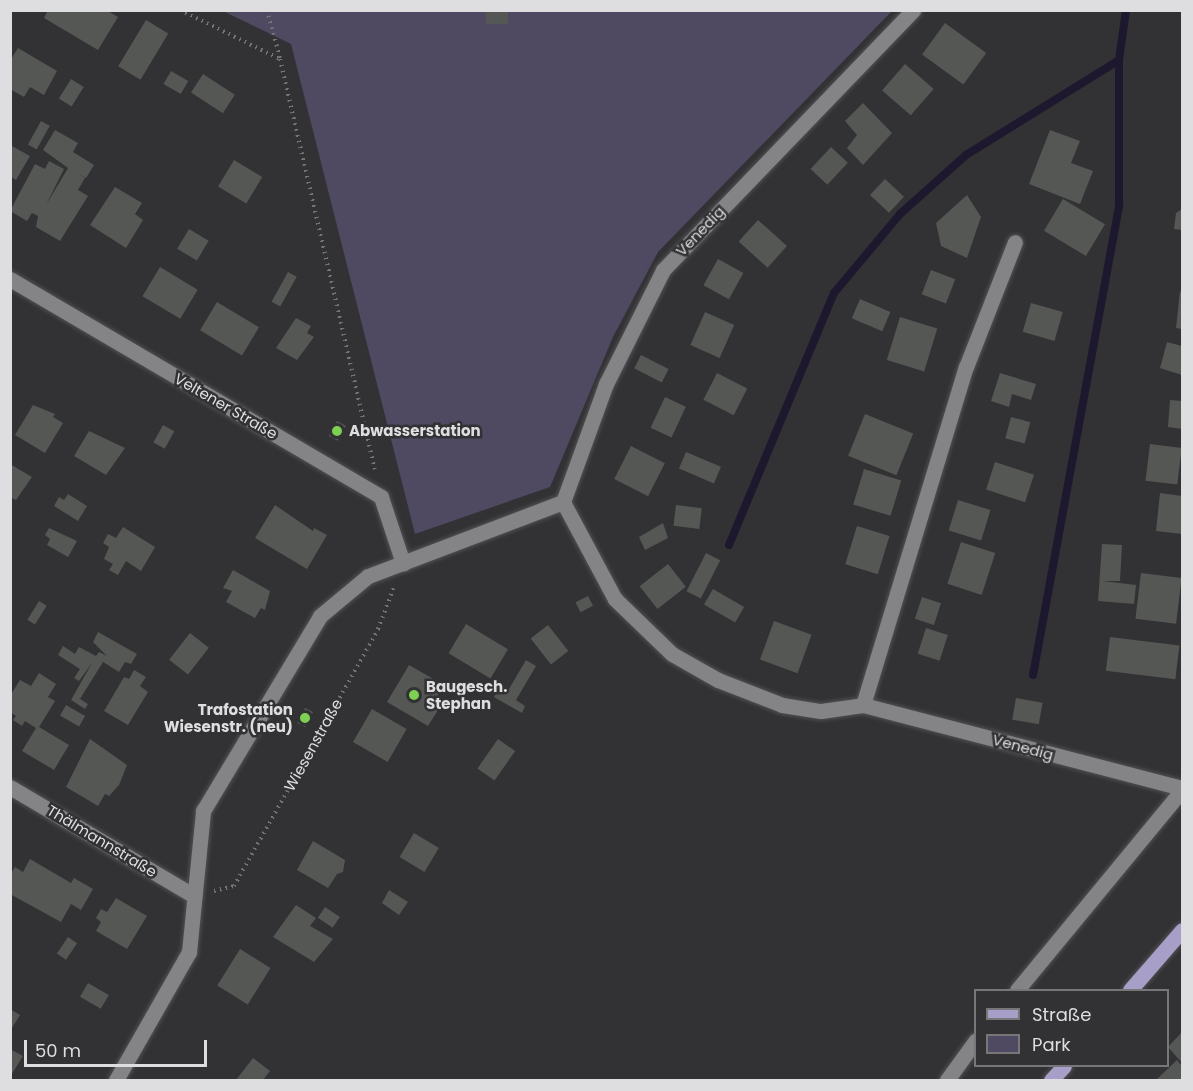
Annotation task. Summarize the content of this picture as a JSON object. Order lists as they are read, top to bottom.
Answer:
{
  "streets": {
    "street": ["Venedig", "Veltener Straße", "Thälmannstraße"],
    "path": ["Wiesenstraße"]
  },
  "crossings": [
    ["Wiesenstraße", "Thälmannstraße"]
  ],
  "places": ["Abwasserstation", "Baugesch. Stephan", "Trafostation Wiesenstr. (neu)"],
  "legend": ["Straße", "Park"],
  "scale_bar": "50 m"
}
